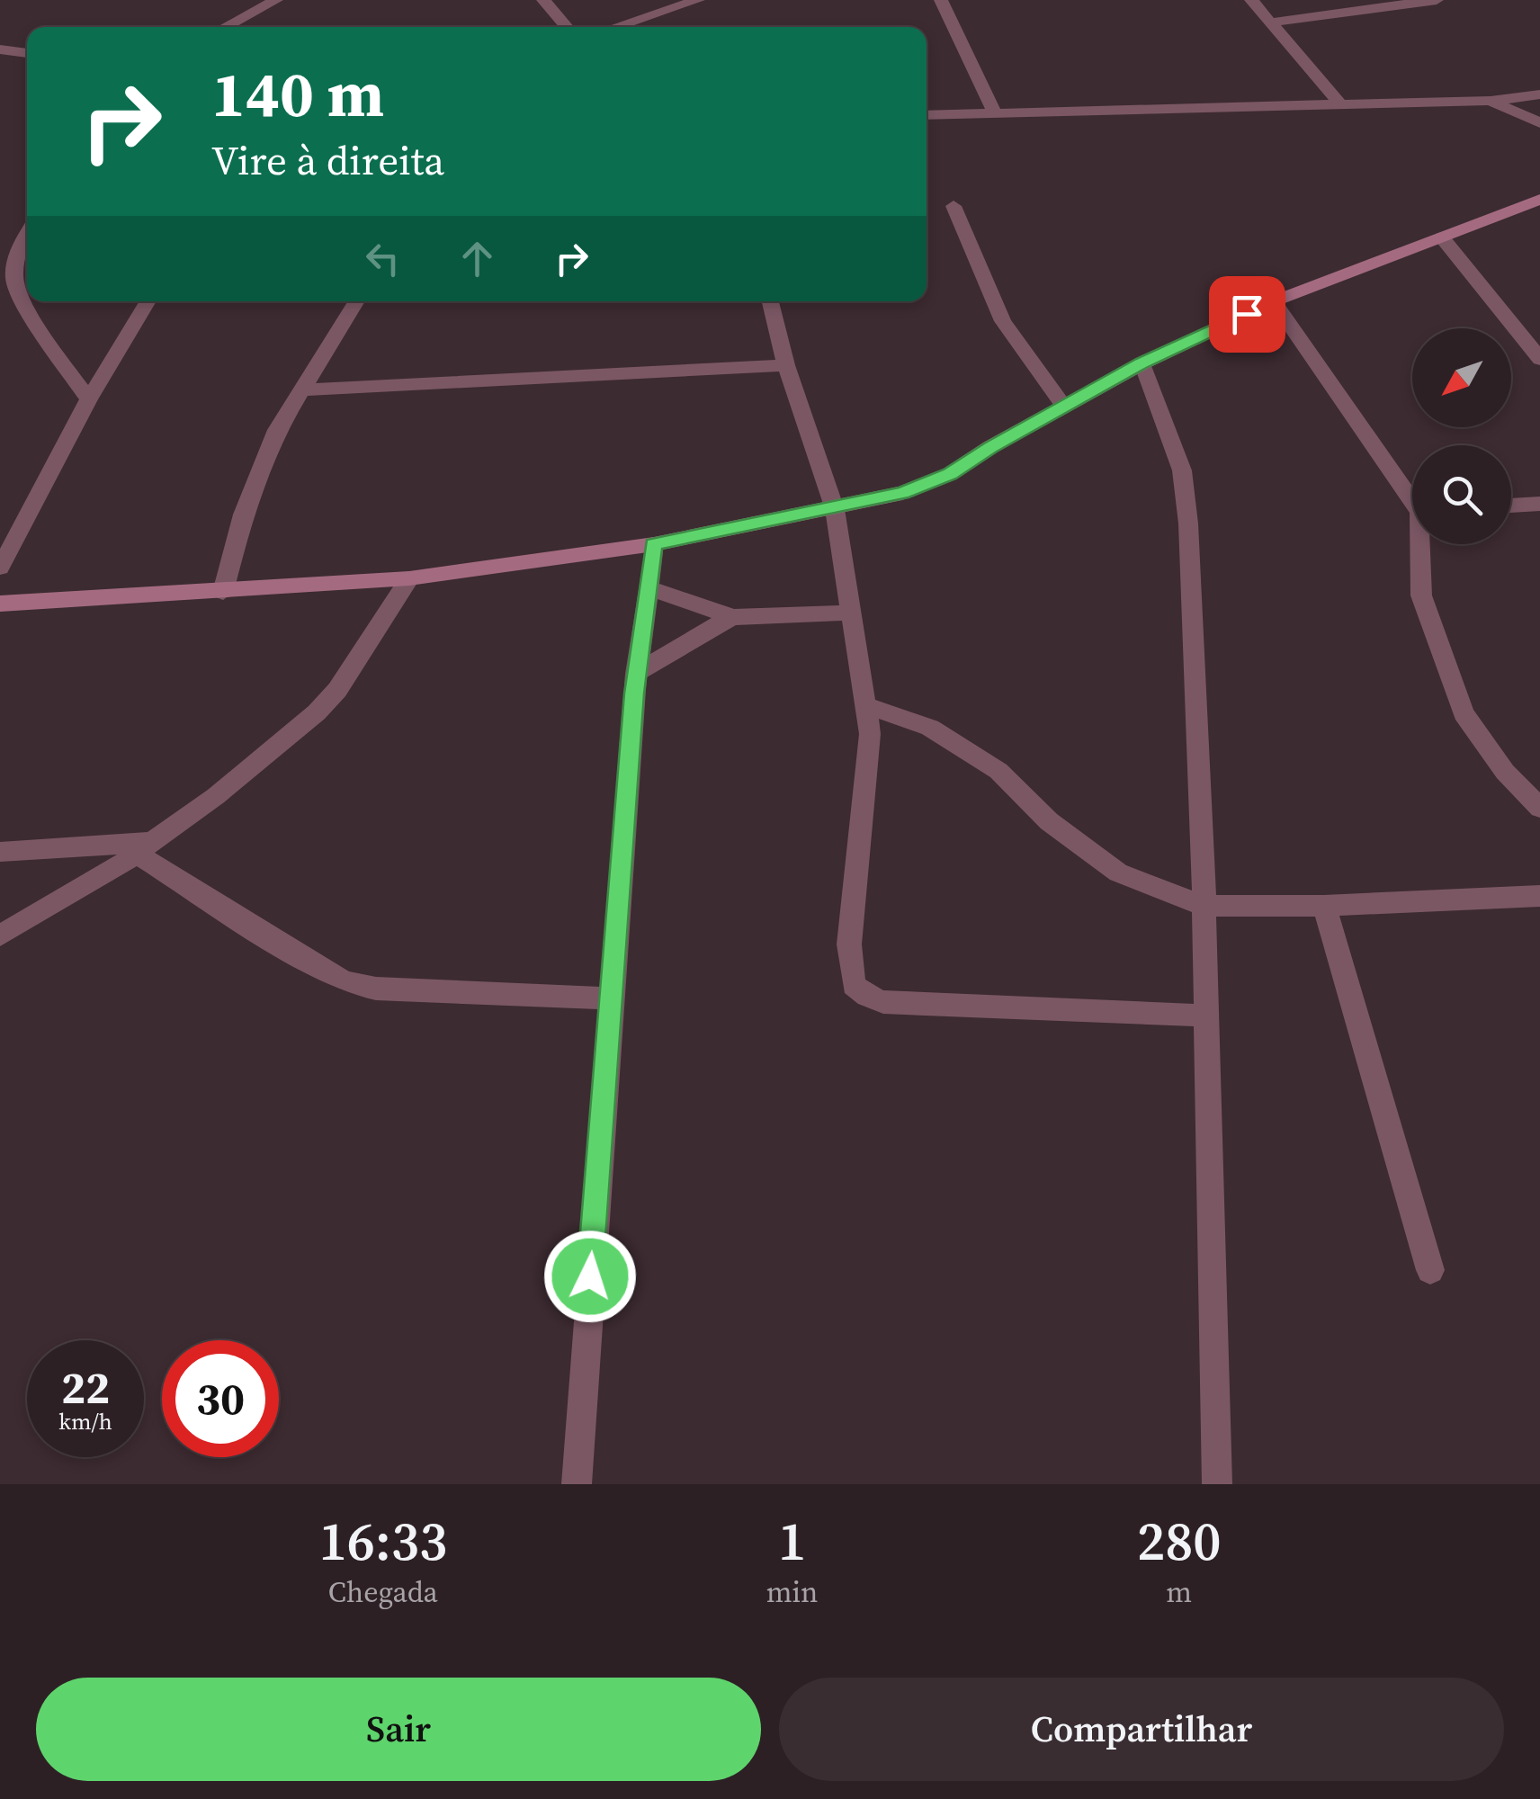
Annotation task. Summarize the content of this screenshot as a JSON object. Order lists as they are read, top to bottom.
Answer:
{
  "north": "bottom left",
  "page": {
    "turn": ["140 m", "Vire à direita"],
    "speed": "22 km/h",
    "limit": "30",
    "eta": [
      "16:33",
      "Chegada",
      "1",
      "min",
      "280",
      "m"
    ],
    "buttons": ["Sair", "Compartilhar"]
  }
}
